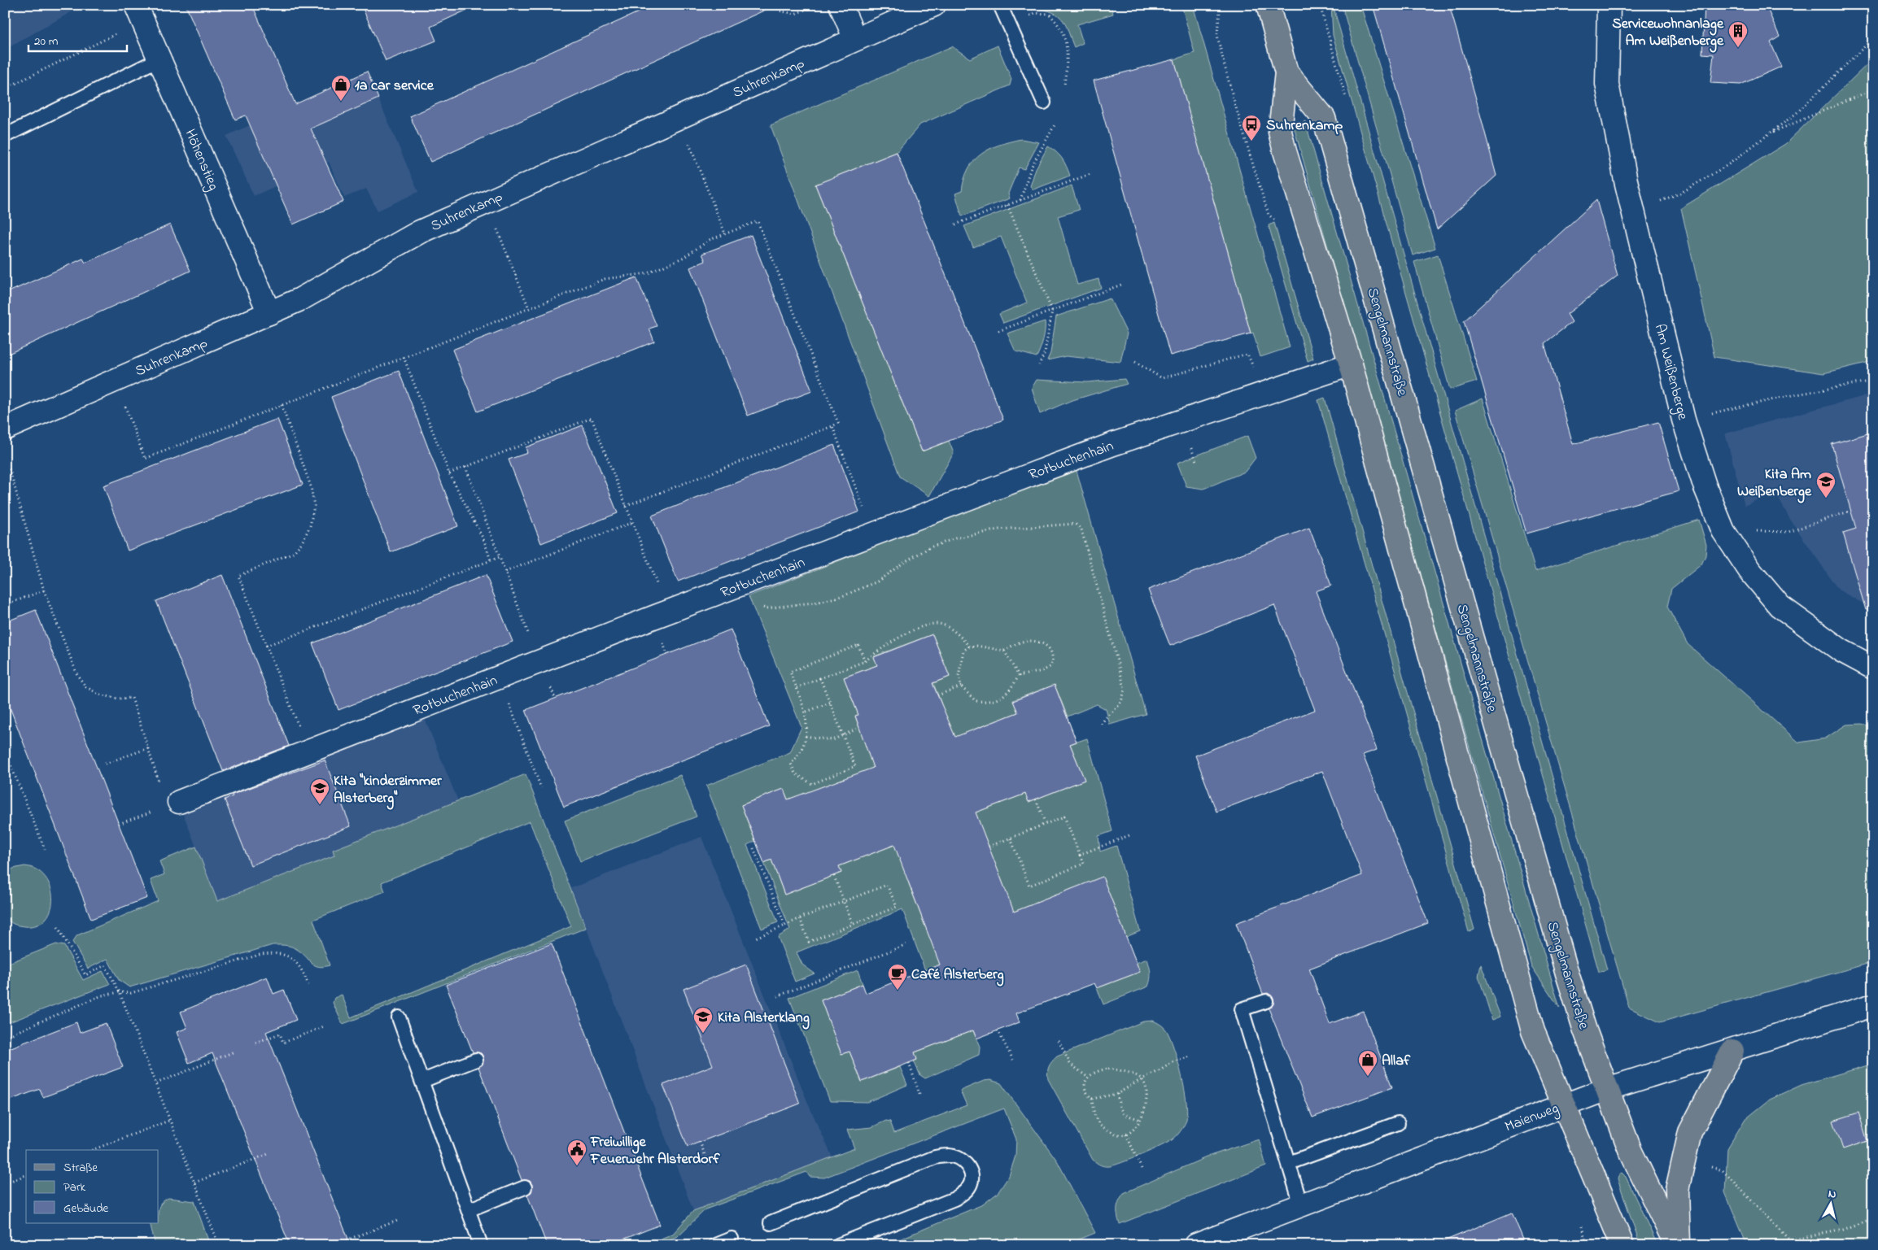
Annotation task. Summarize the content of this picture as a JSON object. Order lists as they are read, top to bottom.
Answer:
{
  "streets": {
    "main road": ["Sengelmannstraße"],
    "street": [
      "Suhrenkamp",
      "Höhenstieg",
      "Am Weißenberge",
      "Rotbuchenhain",
      "Maienweg"
    ]
  },
  "crossings": [
    ["Suhrenkamp", "Höhenstieg"],
    ["Sengelmannstraße", "Rotbuchenhain"],
    ["Sengelmannstraße", "Maienweg"]
  ],
  "places": {
    "building": ["Servicewohnanlage Am Weißenberge"],
    "shop": ["1a car service", "Allaf"],
    "bus stop": ["Suhrenkamp"],
    "school or university": ["Kita Am Weißenberge", "Kita \"kinderzimmer Alsterberg\"", "Kita Alsterklang"],
    "cafe": ["Café Alsterberg"],
    "public building": ["Freiwillige Feuerwehr Alsterdorf"]
  },
  "legend": ["Straße", "Park", "Gebäude"],
  "scale_bar": "20 m",
  "north": "top"
}
